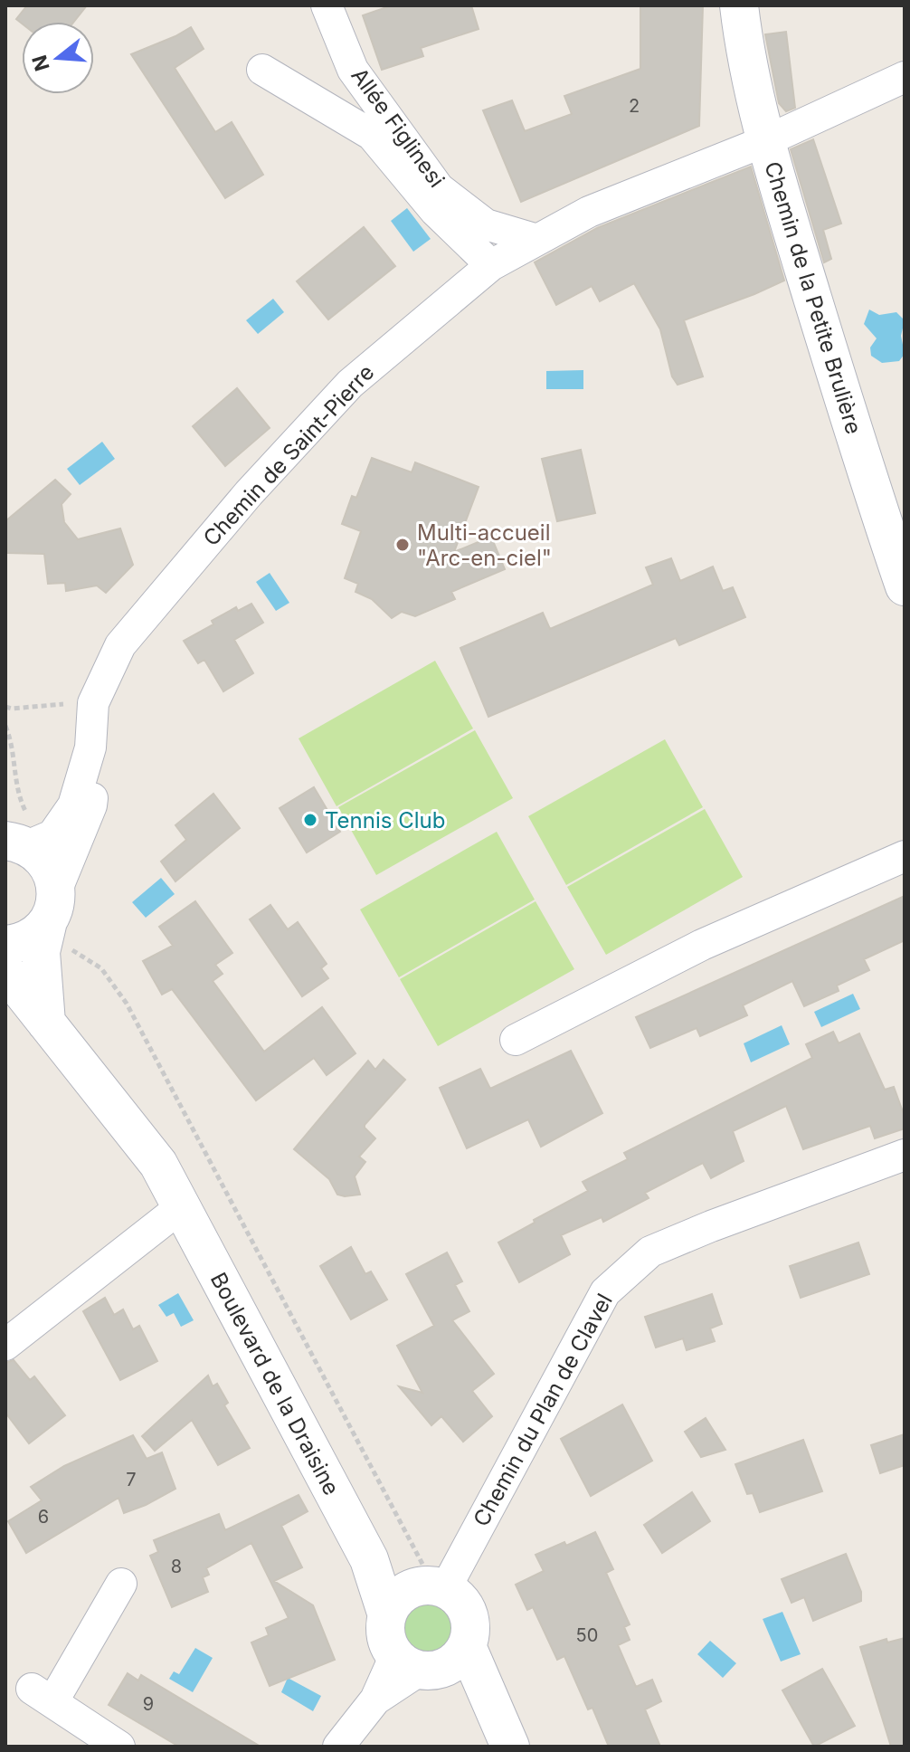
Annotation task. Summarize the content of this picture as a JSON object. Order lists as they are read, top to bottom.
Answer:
{
  "streets": {
    "street": [
      "Allée Figlinesi",
      "Chemin de la Petite Brulière",
      "Chemin de Saint-Pierre",
      "Boulevard de la Draisine",
      "Chemin du Plan de Clavel"
    ]
  },
  "crossings": [
    ["Allée Figlinesi", "Chemin de Saint-Pierre"],
    ["Chemin de la Petite Brulière", "Chemin de Saint-Pierre"],
    ["Boulevard de la Draisine", "Chemin du Plan de Clavel"]
  ],
  "places": ["Multi-accueil \"Arc-en-ciel\"", "Tennis Club"],
  "house_numbers": [
    "2",
    "7",
    "6",
    "8",
    "50",
    "9"
  ],
  "north": "left"
}
